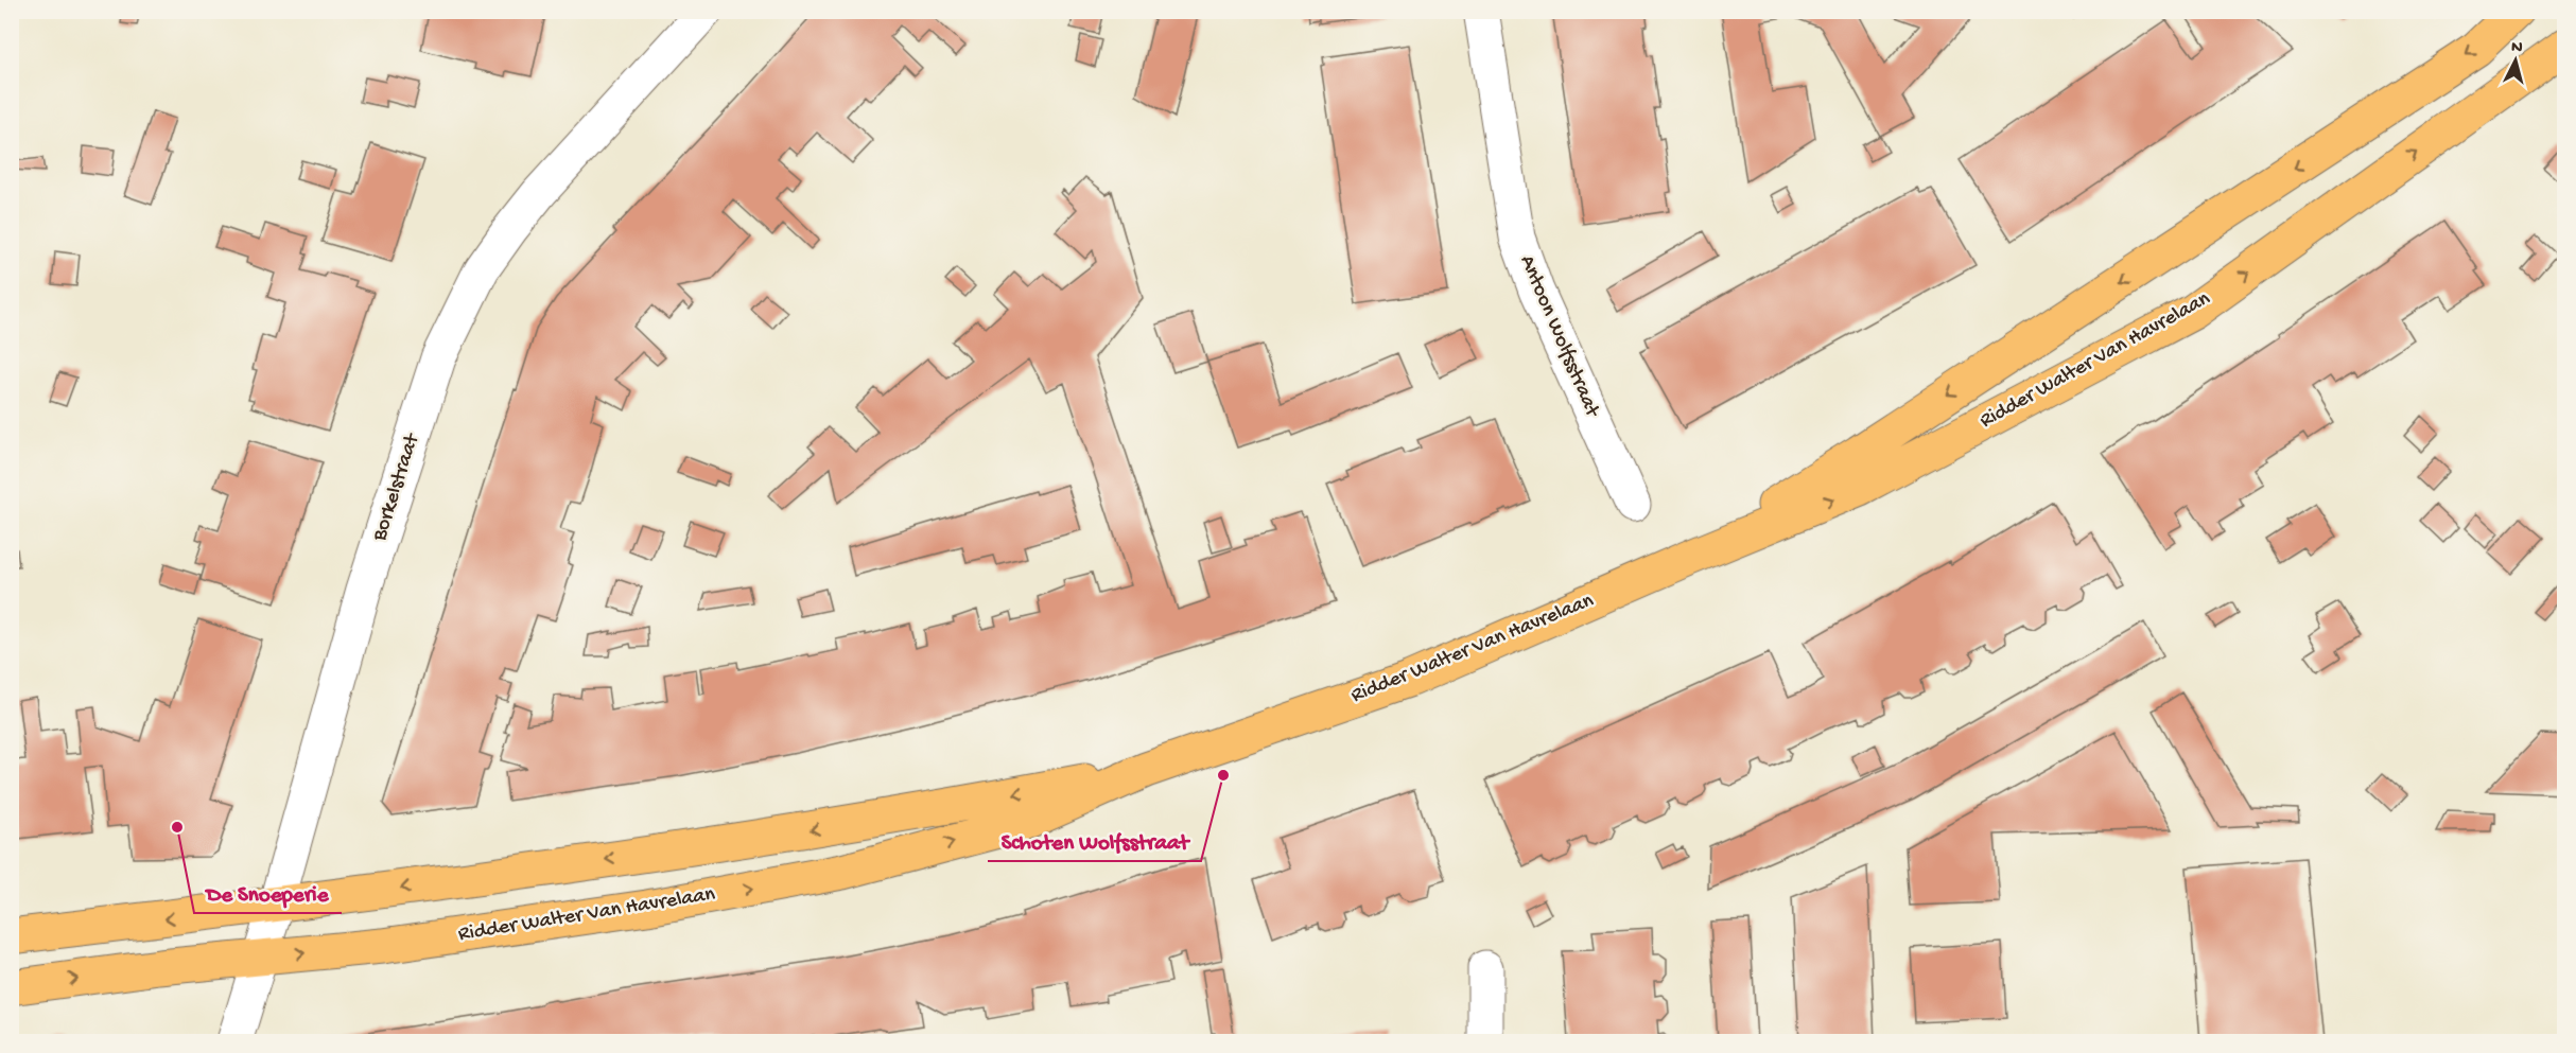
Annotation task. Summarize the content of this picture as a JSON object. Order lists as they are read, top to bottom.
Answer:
{
  "streets": {
    "main road": ["Ridder Walter Van Havrelaan"],
    "street": ["Antoon Wolfsstraat", "Borkelstraat"]
  },
  "crossings": [
    ["Ridder Walter Van Havrelaan", "Borkelstraat"]
  ],
  "places": ["Schoten Wolfsstraat", "De Snoeperie"],
  "north": "top"
}
